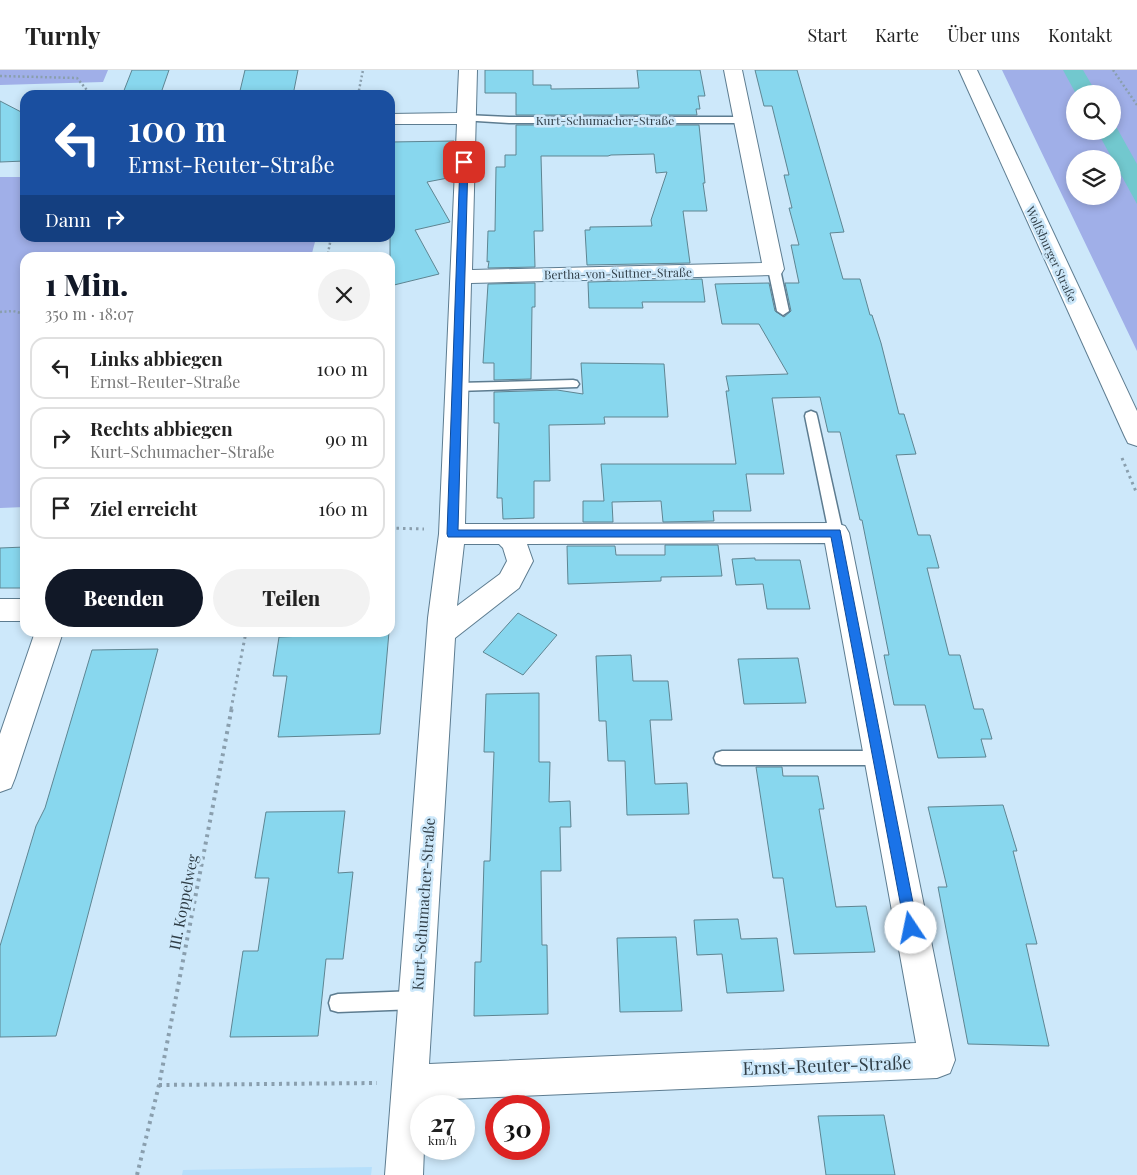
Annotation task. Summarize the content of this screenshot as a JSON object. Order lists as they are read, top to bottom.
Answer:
{
  "streets": {
    "street": [
      "Kurt-Schumacher-Straße",
      "Wolfsburger Straße",
      "Bertha-von-Suttner-Straße",
      "Ernst-Reuter-Straße"
    ],
    "path": ["III. Koppelweg"]
  },
  "crossings": [
    ["Kurt-Schumacher-Straße", "Bertha-von-Suttner-Straße"],
    ["Kurt-Schumacher-Straße", "Ernst-Reuter-Straße"]
  ],
  "page": {
    "header": "Turnly",
    "nav": [
      "Start",
      "Karte",
      "Über uns",
      "Kontakt"
    ],
    "turn": ["100 m", "Ernst-Reuter-Straße"],
    "then": "Dann",
    "heading": ["1 Min.", "350 m · 18:07"],
    "list": [
      {
        "name": "Links abbiegen",
        "note": "Ernst-Reuter-Straße",
        "value": "100 m"
      },
      {
        "name": "Rechts abbiegen",
        "note": "Kurt-Schumacher-Straße",
        "value": "90 m"
      },
      {
        "name": "Ziel erreicht",
        "value": "160 m"
      }
    ],
    "buttons": ["Beenden", "Teilen"],
    "speed": "27 km/h",
    "limit": "30"
  }
}
